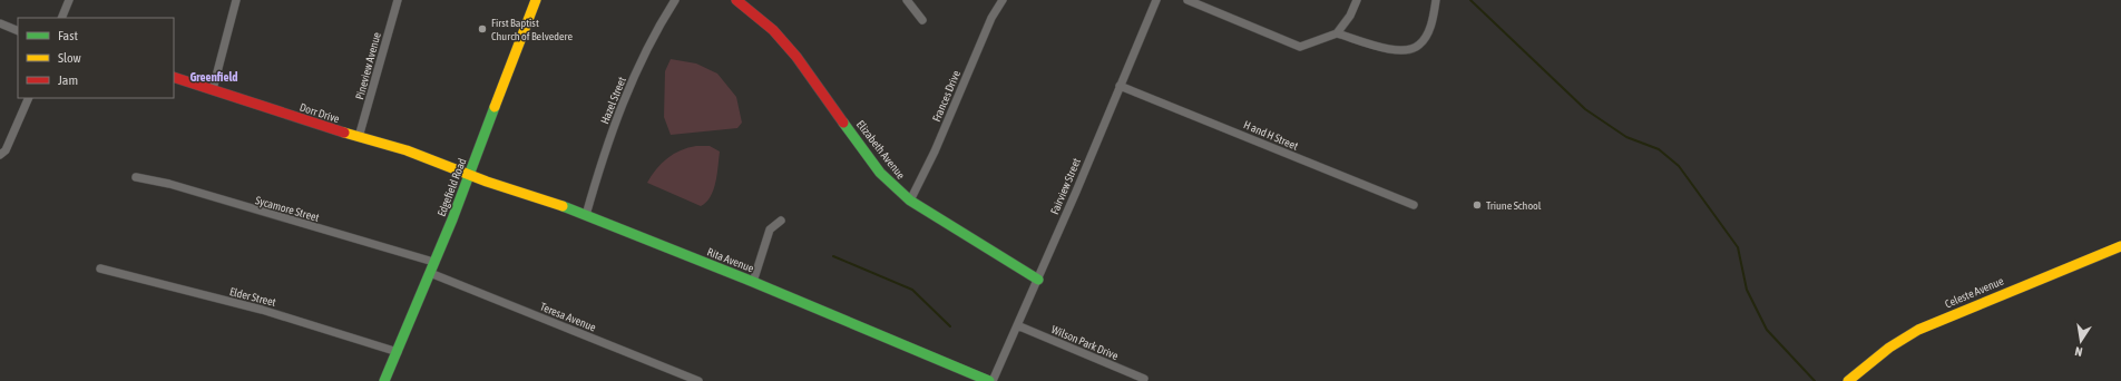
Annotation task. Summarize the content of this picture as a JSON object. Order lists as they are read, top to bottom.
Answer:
{
  "streets": {
    "street": [
      "Pineview Avenue",
      "Frances Drive",
      "Hazel Street",
      "Dorr Drive",
      "H and H Street",
      "Elizabeth Avenue",
      "Fairview Street",
      "Edgefield Road",
      "Sycamore Street",
      "Rita Avenue",
      "Celeste Avenue",
      "Elder Street",
      "Teresa Avenue",
      "Wilson Park Drive"
    ]
  },
  "crossings": [
    ["Pineview Avenue", "Dorr Drive"],
    ["Frances Drive", "Elizabeth Avenue"],
    ["Hazel Street", "Rita Avenue"],
    ["Dorr Drive", "Edgefield Road"],
    ["Dorr Drive", "Rita Avenue"],
    ["H and H Street", "Fairview Street"],
    ["Elizabeth Avenue", "Fairview Street"],
    ["Fairview Street", "Wilson Park Drive"],
    ["Edgefield Road", "Sycamore Street"],
    ["Edgefield Road", "Rita Avenue"],
    ["Edgefield Road", "Elder Street"],
    ["Edgefield Road", "Teresa Avenue"]
  ],
  "districts": ["Greenfield"],
  "places": ["First Baptist Church of Belvedere", "Triune School"],
  "legend": ["Fast", "Slow", "Jam"],
  "north": "bottom"
}
